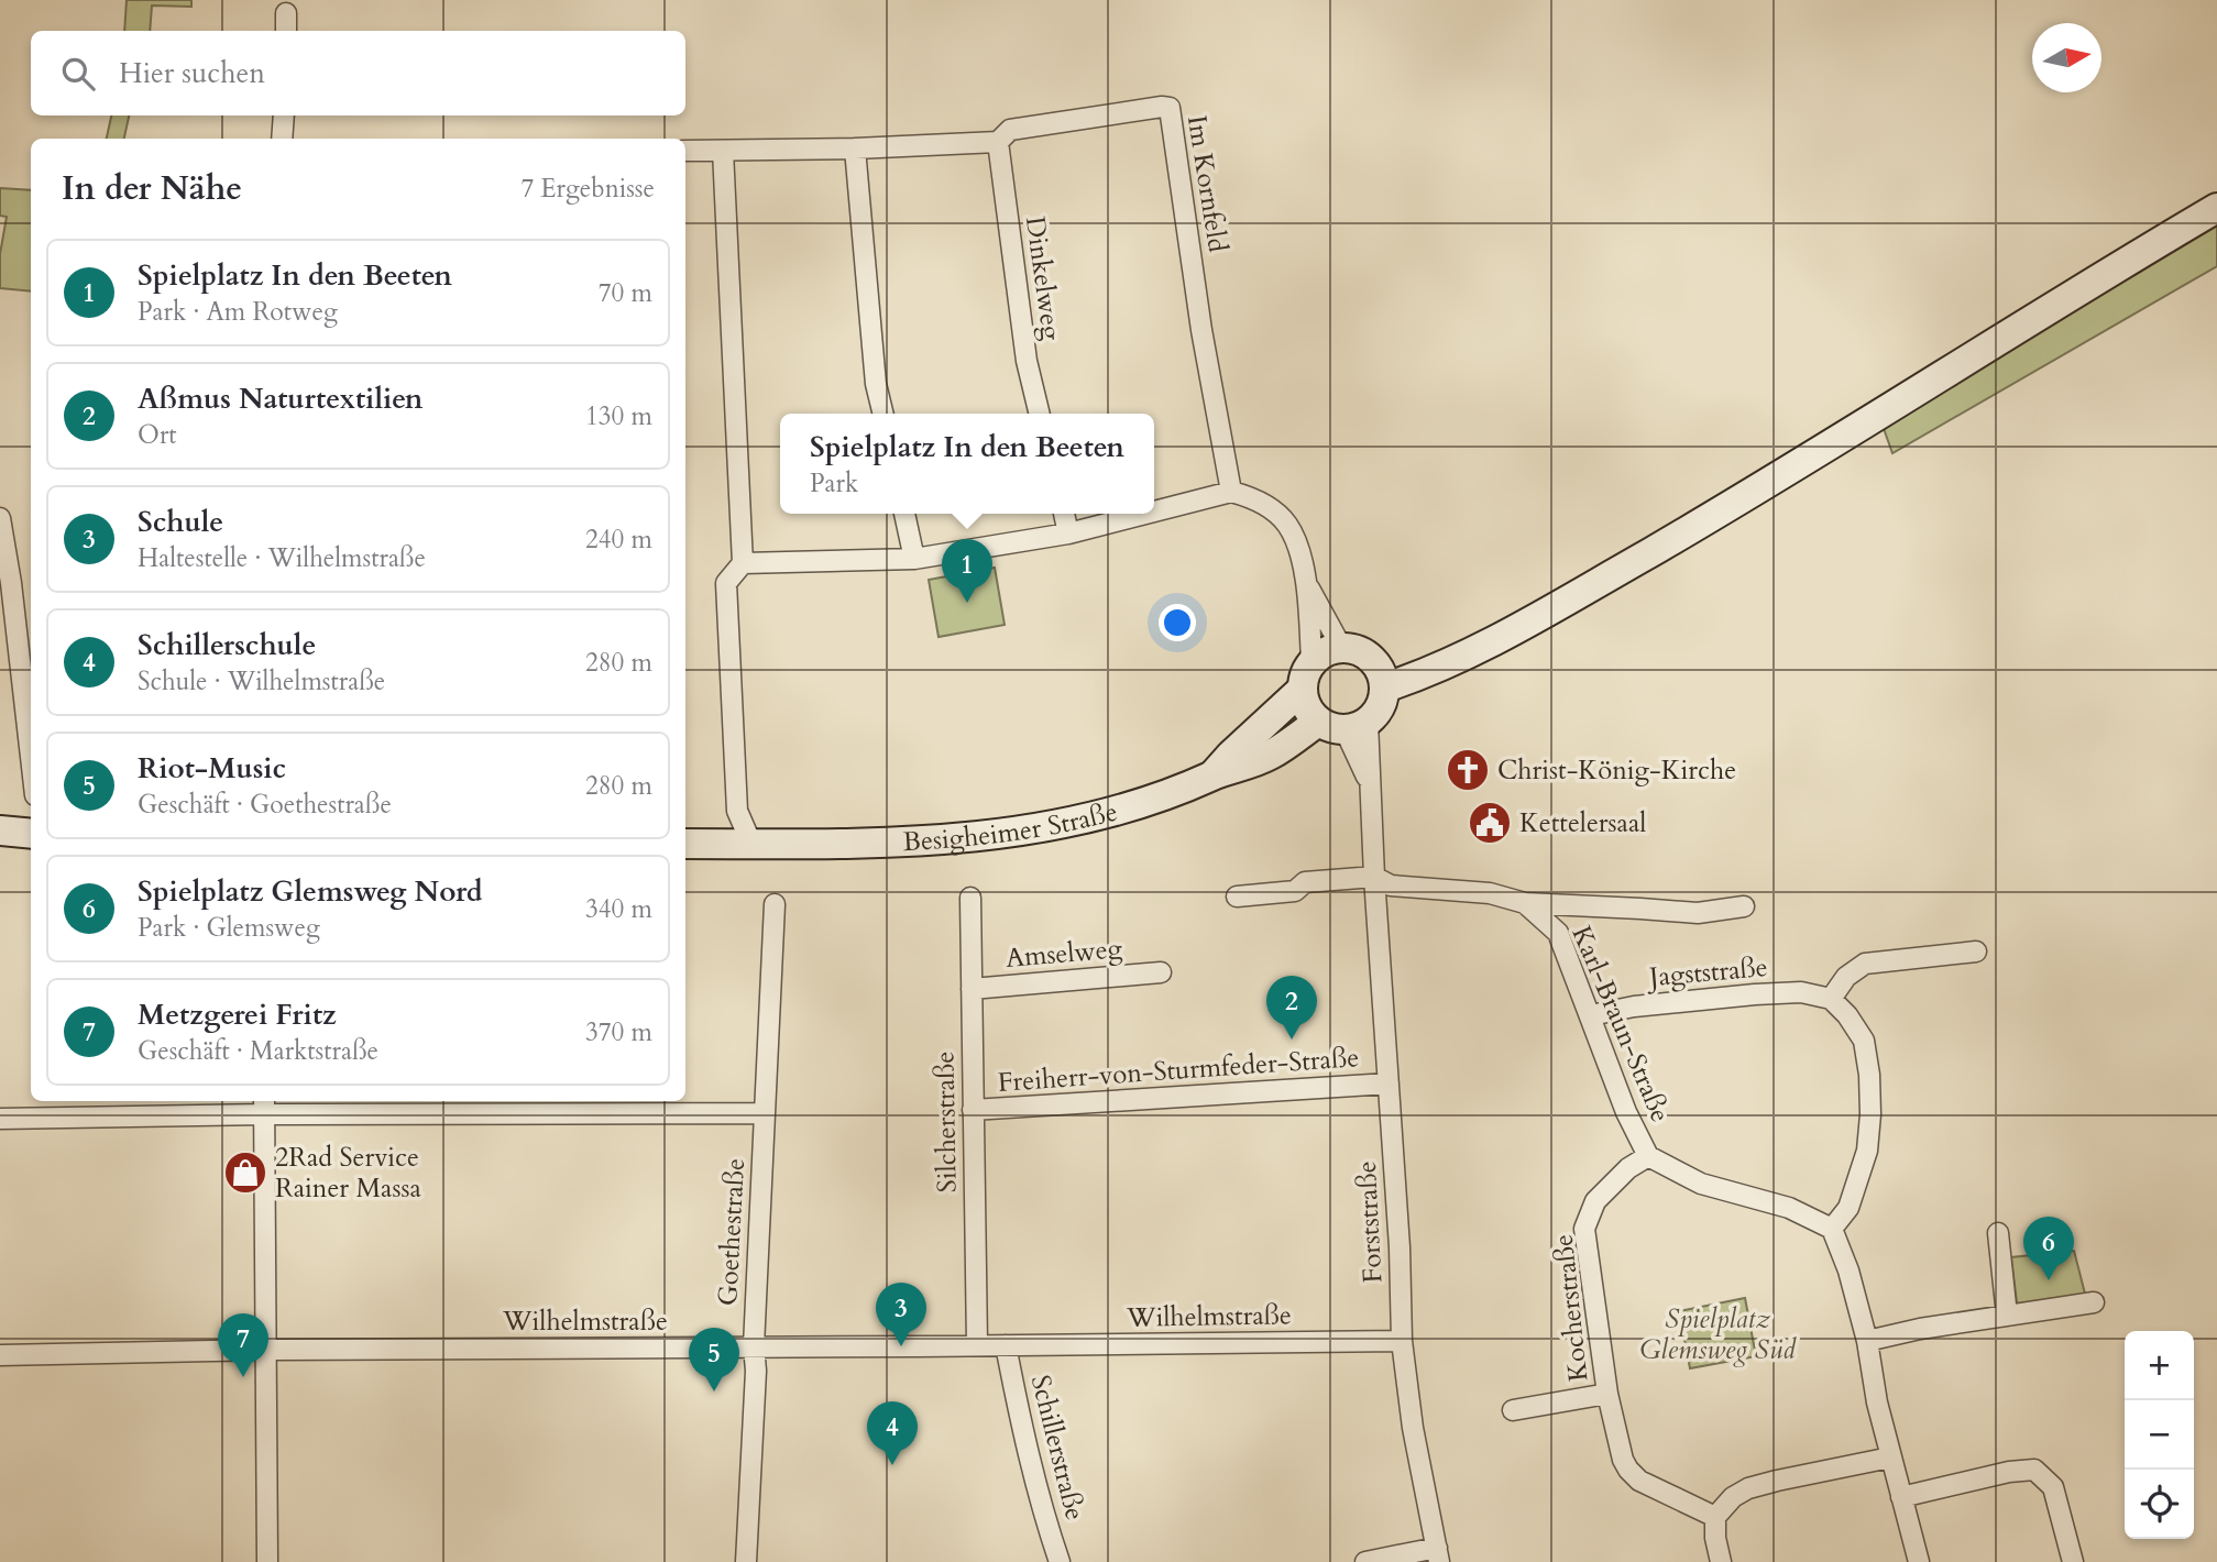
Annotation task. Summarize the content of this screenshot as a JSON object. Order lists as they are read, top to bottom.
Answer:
{
  "streets": {
    "main road": ["Besigheimer Straße"],
    "street": [
      "Im Kornfeld",
      "Dinkelweg",
      "Amselweg",
      "Jagststraße",
      "Karl-Braun-Straße",
      "Freiherr-von-Sturmfeder-Straße",
      "Silcherstraße",
      "Forststraße",
      "Goethestraße",
      "Kocherstraße",
      "Wilhelmstraße",
      "Schillerstraße"
    ]
  },
  "crossings": [
    ["Im Kornfeld", "Dinkelweg"],
    ["Besigheimer Straße", "Forststraße"],
    ["Amselweg", "Silcherstraße"],
    ["Jagststraße", "Karl-Braun-Straße"],
    ["Karl-Braun-Straße", "Forststraße"],
    ["Karl-Braun-Straße", "Kocherstraße"],
    ["Freiherr-von-Sturmfeder-Straße", "Silcherstraße"],
    ["Freiherr-von-Sturmfeder-Straße", "Forststraße"],
    ["Silcherstraße", "Wilhelmstraße"],
    ["Forststraße", "Wilhelmstraße"],
    ["Goethestraße", "Wilhelmstraße"],
    ["Wilhelmstraße", "Schillerstraße"]
  ],
  "parks": ["Spielplatz Glemsweg Süd"],
  "places": {
    "church": ["Christ-König-Kirche"],
    "public building": ["Kettelersaal"],
    "shop": ["2Rad Service Rainer Massa"]
  },
  "north": "right",
  "page": {
    "search": "Hier suchen",
    "heading": ["In der Nähe", "7 Ergebnisse"],
    "list": [
      {
        "mark": "1",
        "name": "Spielplatz In den Beeten",
        "note": "Park · Am Rotweg",
        "value": "70 m"
      },
      {
        "mark": "2",
        "name": "Aßmus Naturtextilien",
        "note": "Ort",
        "value": "130 m"
      },
      {
        "mark": "3",
        "name": "Schule",
        "note": "Haltestelle · Wilhelmstraße",
        "value": "240 m"
      },
      {
        "mark": "4",
        "name": "Schillerschule",
        "note": "Schule · Wilhelmstraße",
        "value": "280 m"
      },
      {
        "mark": "5",
        "name": "Riot-Music",
        "note": "Geschäft · Goethestraße",
        "value": "280 m"
      },
      {
        "mark": "6",
        "name": "Spielplatz Glemsweg Nord",
        "note": "Park · Glemsweg",
        "value": "340 m"
      },
      {
        "mark": "7",
        "name": "Metzgerei Fritz",
        "note": "Geschäft · Marktstraße",
        "value": "370 m"
      }
    ],
    "popup": ["Spielplatz In den Beeten", "Park"],
    "pins": [
      "1",
      "2",
      "6",
      "3",
      "7",
      "5",
      "4"
    ],
    "map_buttons": ["+", "−"]
  }
}
